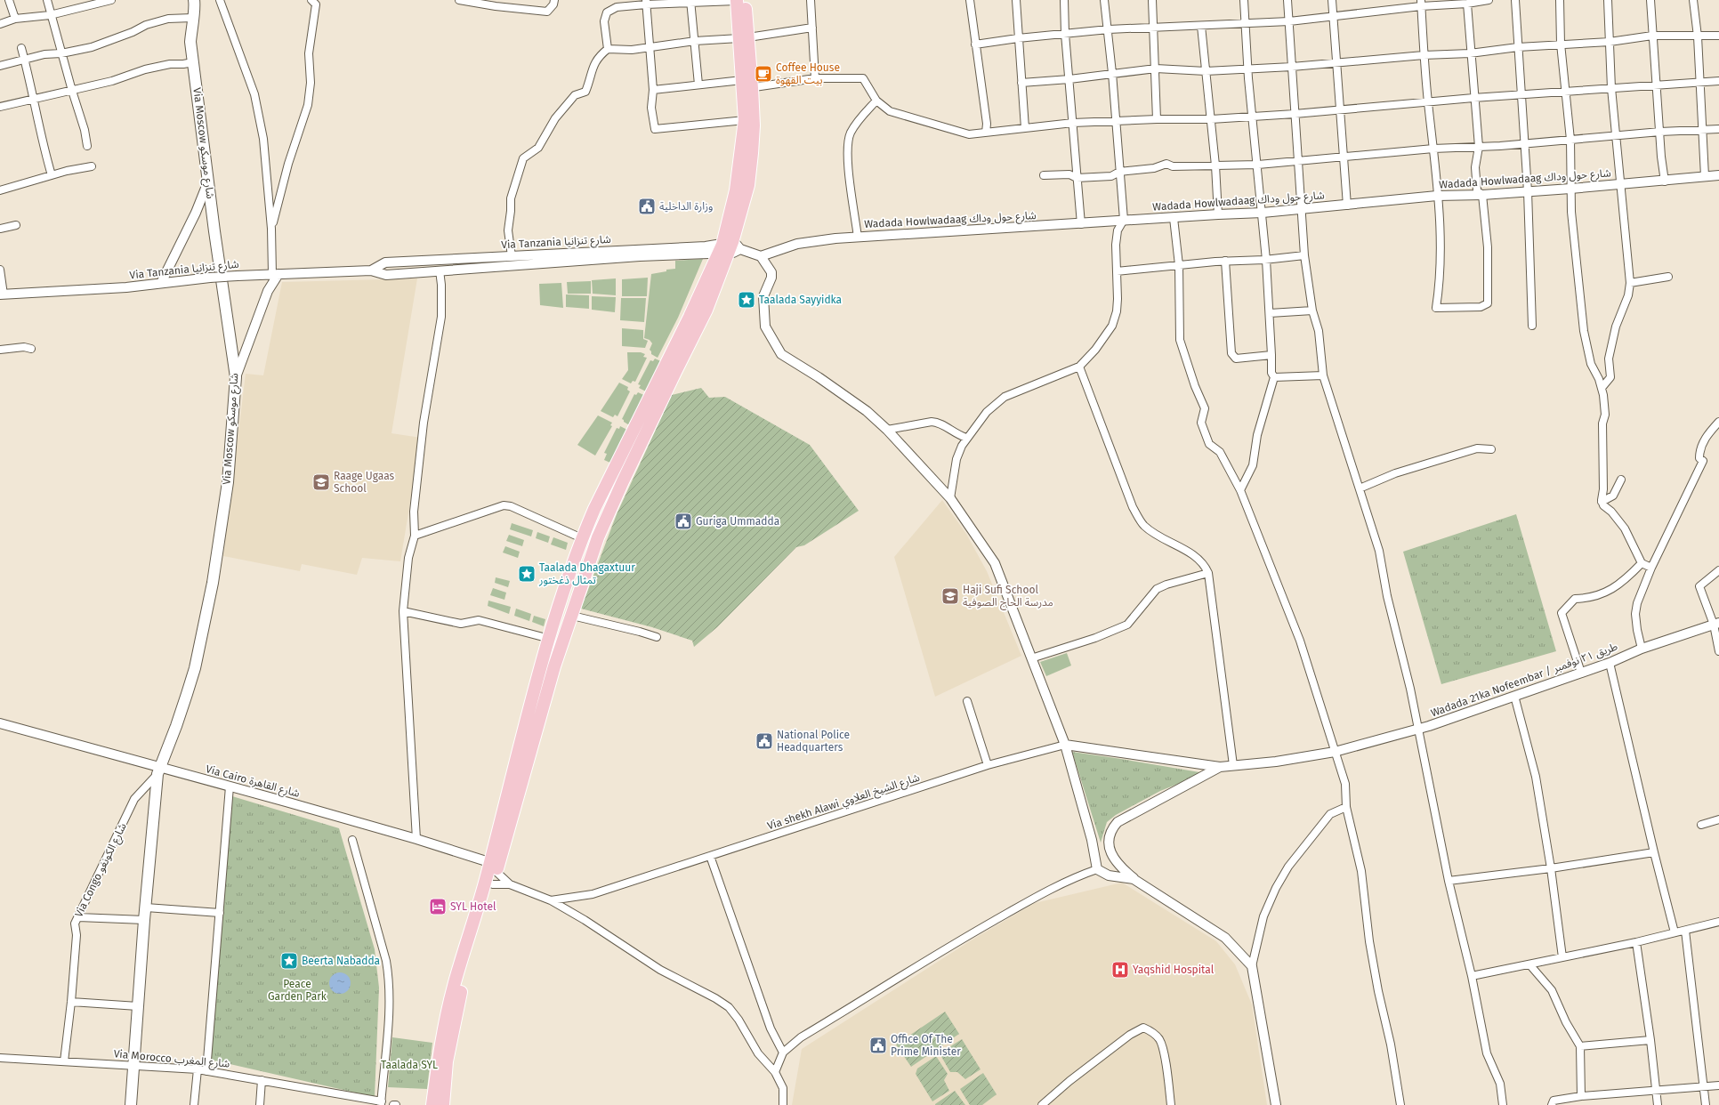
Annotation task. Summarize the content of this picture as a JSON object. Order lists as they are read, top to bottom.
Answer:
{
  "streets": {
    "main road": ["Via Moscow شارع موسكو"],
    "street": [
      "Wadada Howlwadaag شارع حول وداك",
      "Via Tanzania شارع تنزانيا",
      "Wadada 21ka Nofeembar / طريق ٢١ نوفمبر",
      "Via Cairo شارع القاهرة",
      "Via shekh Alawi شارع الشيخ العلاوي",
      "Via Congo شارع الكونغو",
      "Via Morocco شارع المغرب"
    ]
  },
  "crossings": [
    ["Via Moscow شارع موسكو", "Via Cairo شارع القاهرة"],
    ["Via Moscow شارع موسكو", "Via Congo شارع الكونغو"],
    ["Wadada Howlwadaag شارع حول وداك", "Via Tanzania شارع تنزانيا"],
    ["Via Cairo شارع القاهرة", "Via shekh Alawi شارع الشيخ العلاوي"],
    ["Via Cairo شارع القاهرة", "Via Congo شارع الكونغو"],
    ["Via Congo شارع الكونغو", "Via Morocco شارع المغرب"]
  ],
  "parks": ["Peace Garden Park", "Taalada SYL"],
  "places": {
    "cafe": ["Coffee House بيت القهوة"],
    "public building": [
      "وزارة الداخلية",
      "Guriga Ummadda",
      "National Police Headquarters",
      "Office Of The Prime Minister"
    ],
    "place": ["Taalada Sayyidka", "Taalada Dhagaxtuur تمثال ذغختور", "Beerta Nabadda"],
    "school or university": ["Raage Ugaas School", "Haji Sufi School مدرسة الحاج الصوفية"],
    "hotel": ["SYL Hotel"],
    "hospital": ["Yaqshid Hospital"]
  }
}
